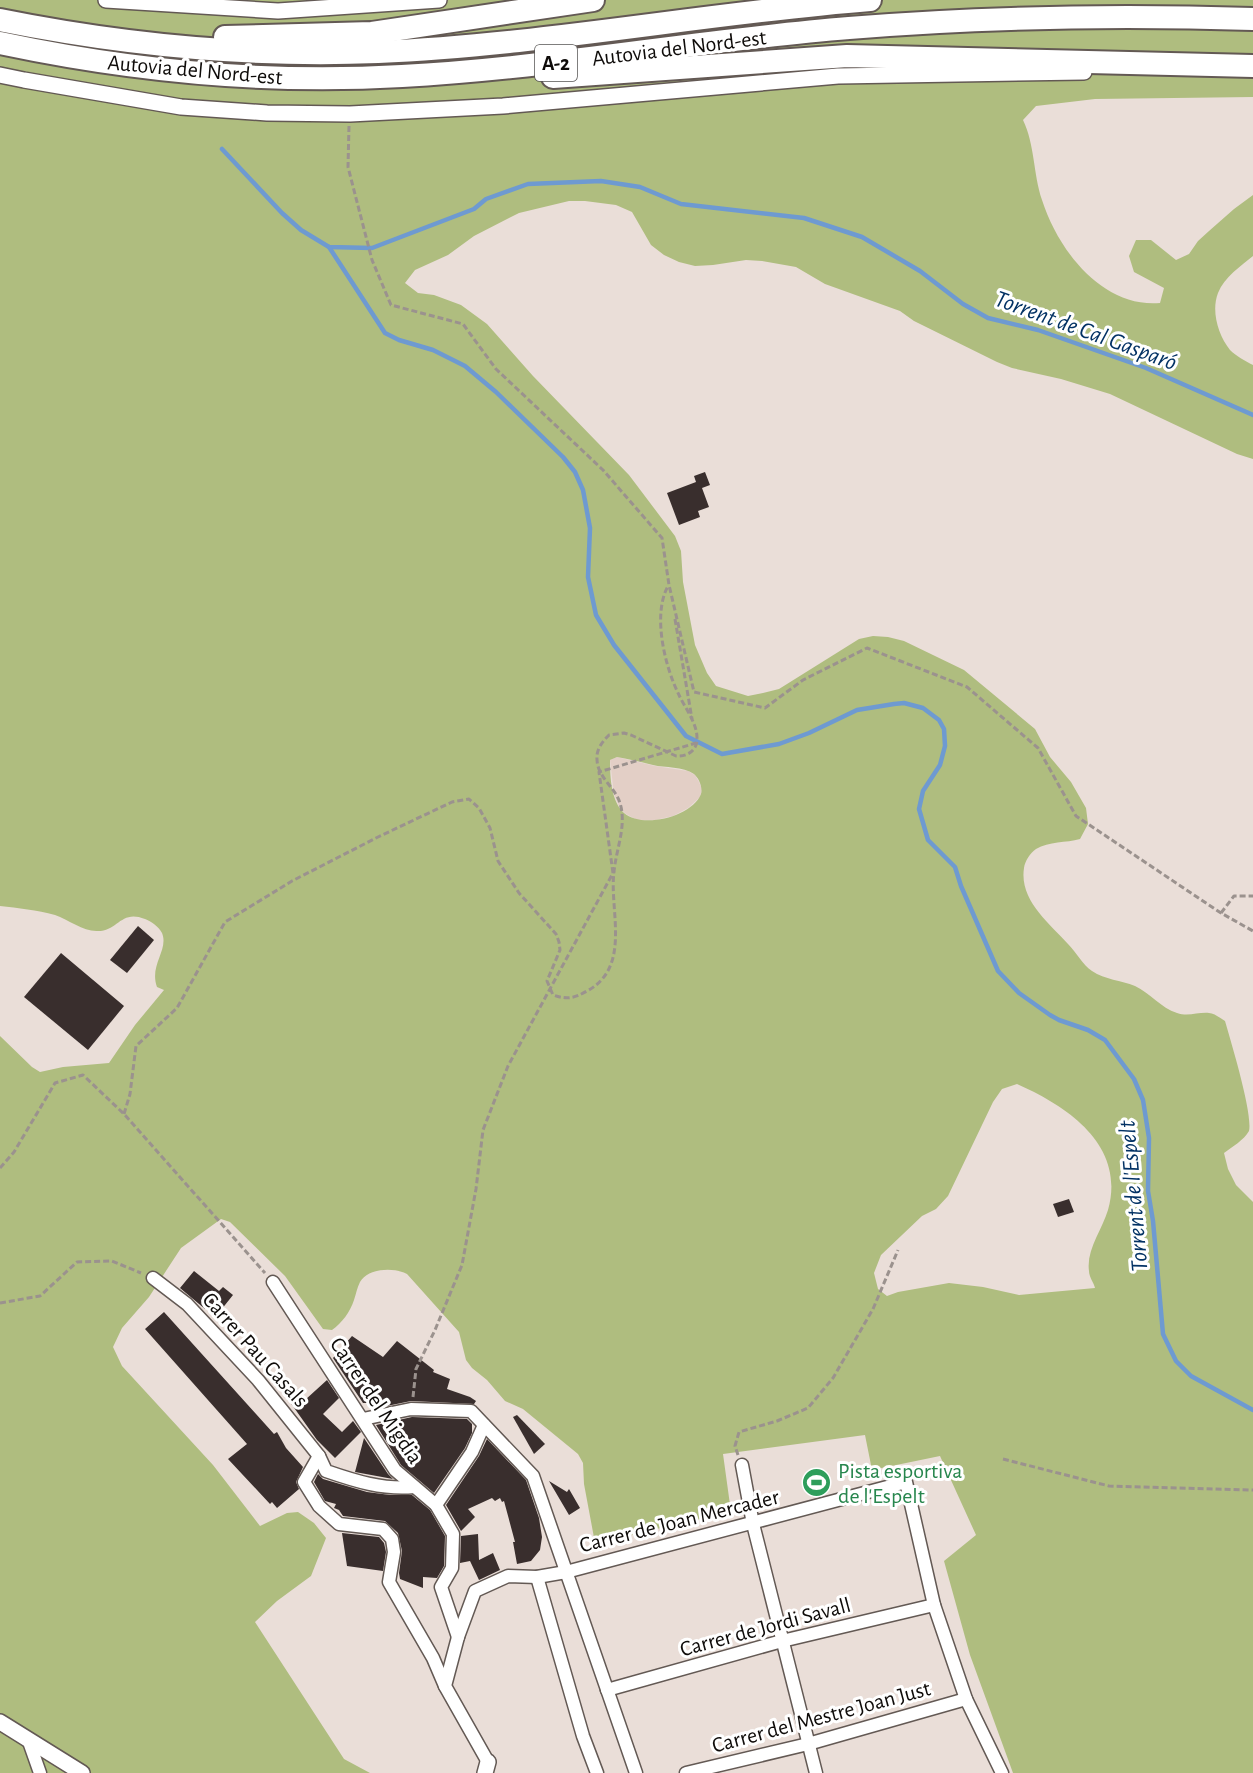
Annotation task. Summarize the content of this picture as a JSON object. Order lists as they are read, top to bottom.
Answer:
{
  "streets": {
    "highway": ["Autovia del Nord-est", "A-2"],
    "street": [
      "Carrer Pau Casals",
      "Carrer del Migdia",
      "Carrer de Joan Mercader",
      "Carrer de Jordi Savall",
      "Carrer del Mestre Joan Just"
    ]
  },
  "crossings": [
    ["Carrer Pau Casals", "Carrer del Migdia"],
    ["Carrer del Migdia", "Carrer de Joan Mercader"],
    ["Carrer de Joan Mercader", "Carrer de Jordi Savall"]
  ],
  "water": ["Torrent de Cal Gasparó", "Torrent de l'Espelt"],
  "places": {
    "sports": ["Pista esportiva de l'Espelt"]
  }
}
